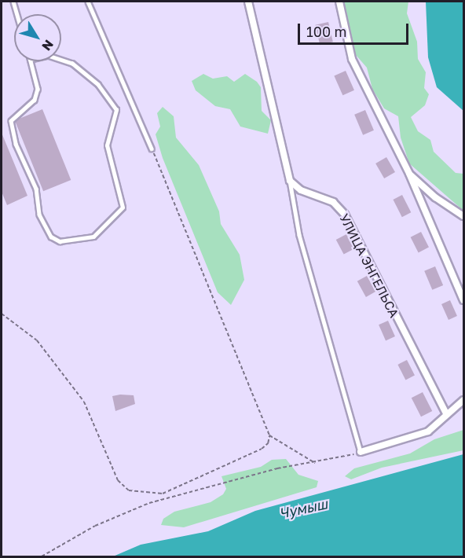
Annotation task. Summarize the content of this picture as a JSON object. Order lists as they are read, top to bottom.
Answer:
{
  "streets": {
    "street": ["УЛИЦА ЭНГЕЛЬСА"]
  },
  "water": ["Чумыш"],
  "scale_bar": "100 m",
  "north": "bottom right"
}
